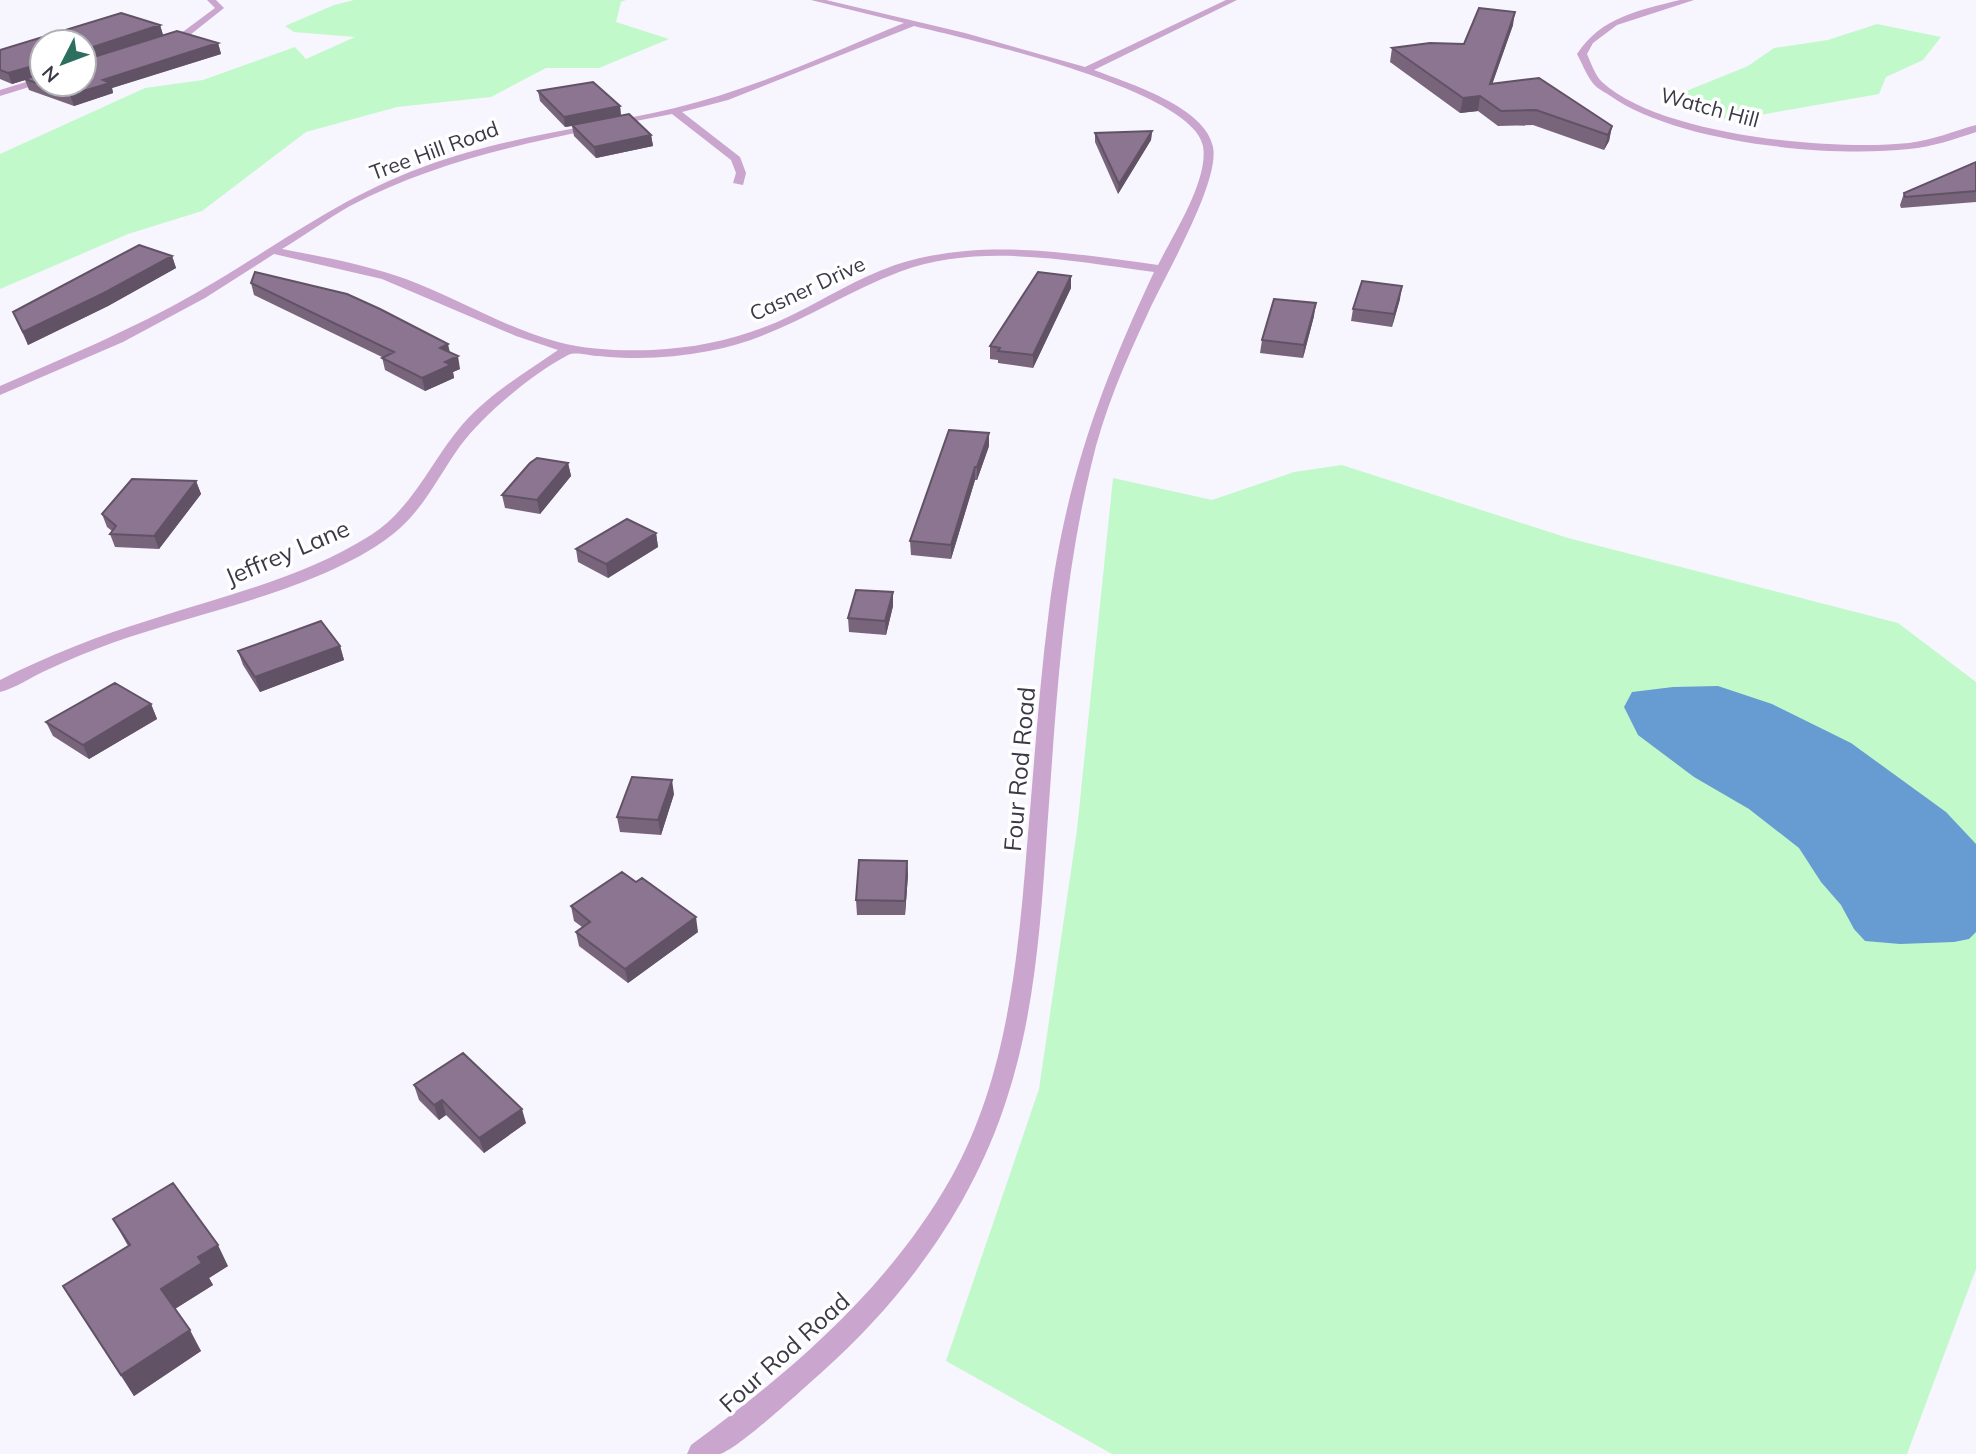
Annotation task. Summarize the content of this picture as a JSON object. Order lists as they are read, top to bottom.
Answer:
{
  "streets": {
    "street": [
      "Watch Hill",
      "Tree Hill Road",
      "Casner Drive",
      "Jeffrey Lane",
      "Four Rod Road"
    ]
  },
  "crossings": [
    ["Tree Hill Road", "Casner Drive"],
    ["Tree Hill Road", "Four Rod Road"],
    ["Casner Drive", "Jeffrey Lane"],
    ["Casner Drive", "Four Rod Road"]
  ],
  "north": "bottom left"
}
